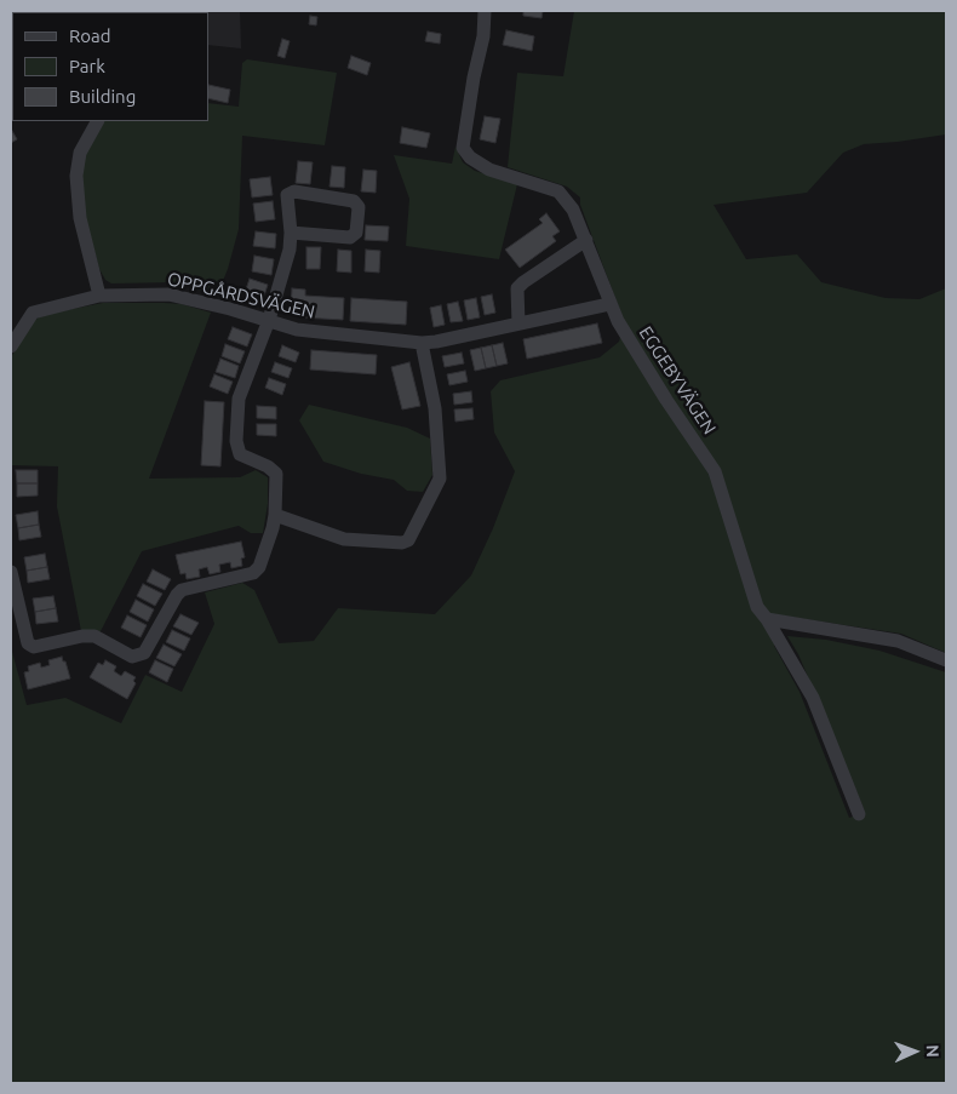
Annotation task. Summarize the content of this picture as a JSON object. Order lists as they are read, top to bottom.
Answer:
{
  "streets": {
    "street": ["OPPGÅRDSVÄGEN", "EGGEBYVÄGEN"]
  },
  "crossings": [
    ["OPPGÅRDSVÄGEN", "EGGEBYVÄGEN"]
  ],
  "legend": ["Road", "Park", "Building"],
  "north": "right"
}
